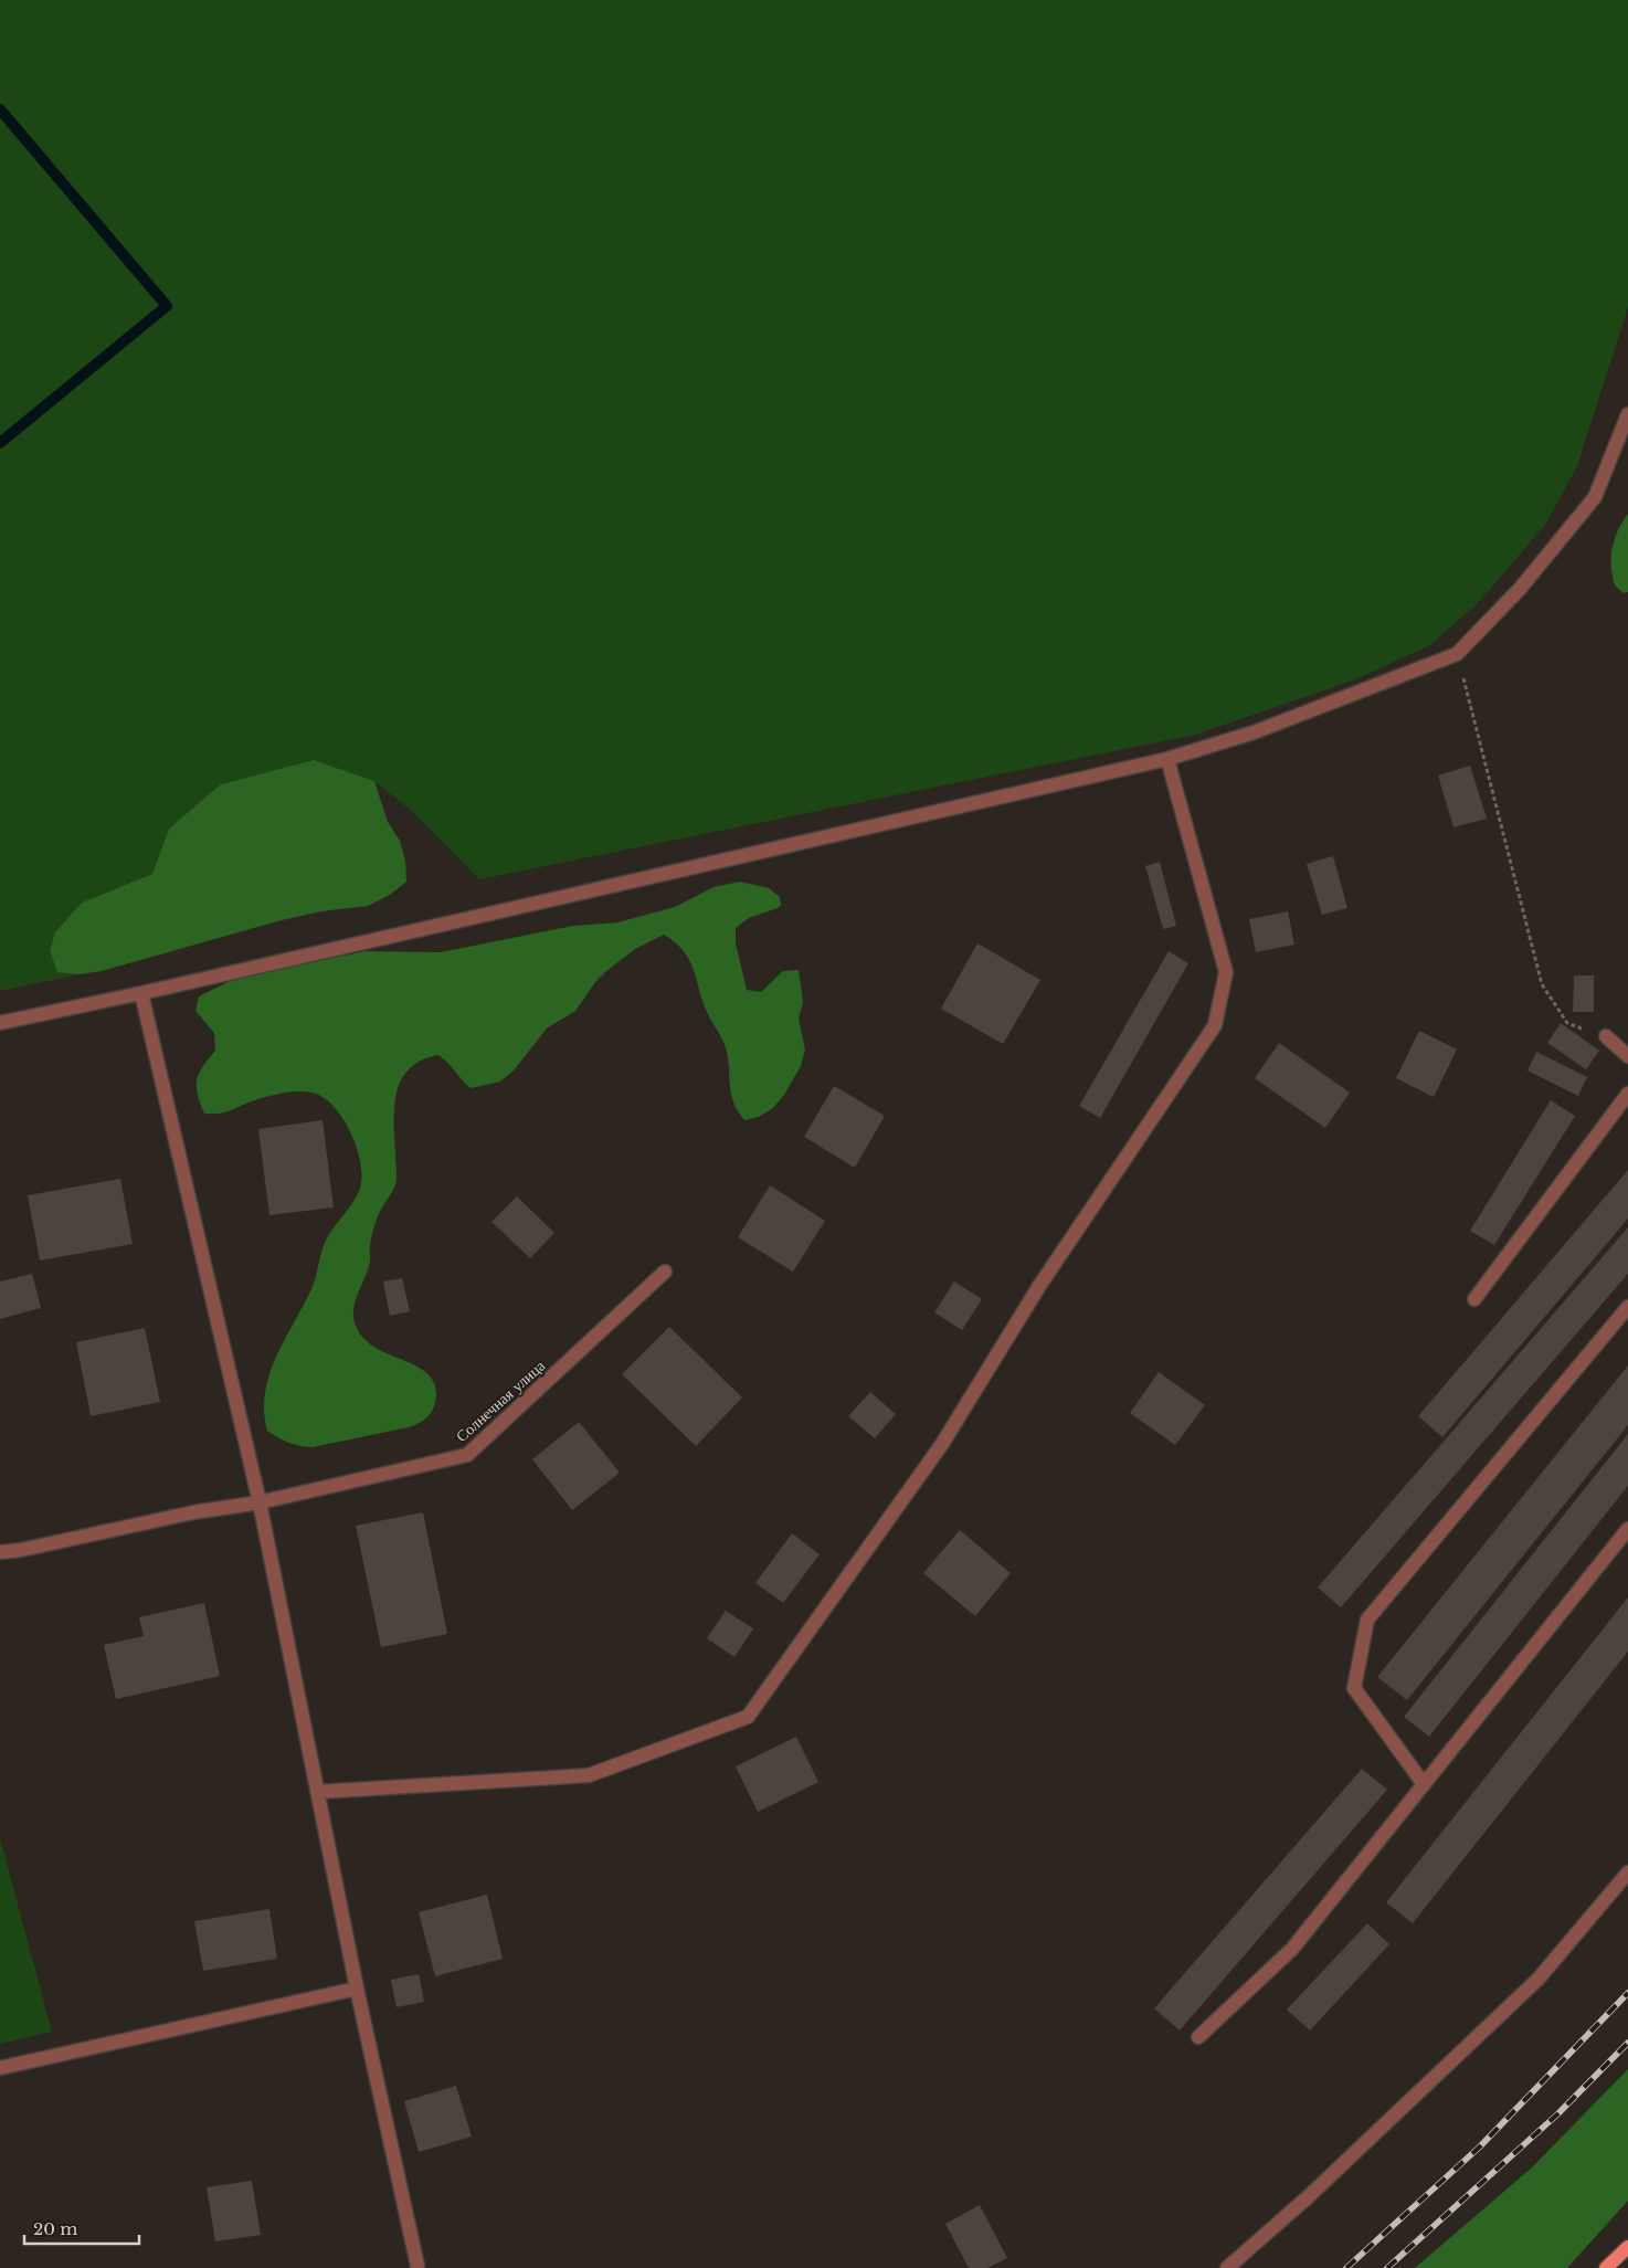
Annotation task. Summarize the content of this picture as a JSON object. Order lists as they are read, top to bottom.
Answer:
{
  "streets": {
    "street": ["Солнечная улица"]
  },
  "scale_bar": "20 m"
}
